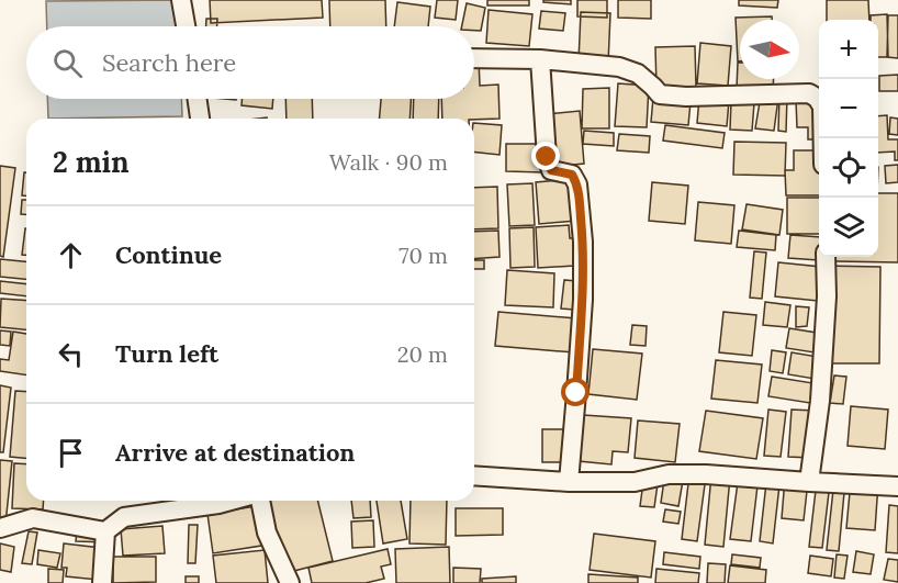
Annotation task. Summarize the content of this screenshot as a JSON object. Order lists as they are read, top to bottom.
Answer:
{
  "north": "right",
  "page": {
    "map_buttons": ["+", "−"],
    "search": "Search here",
    "heading": ["2 min", "Walk · 90 m"],
    "list": [
      ["Continue", "70 m"],
      ["Turn left", "20 m"],
      "Arrive at destination"
    ]
  }
}
